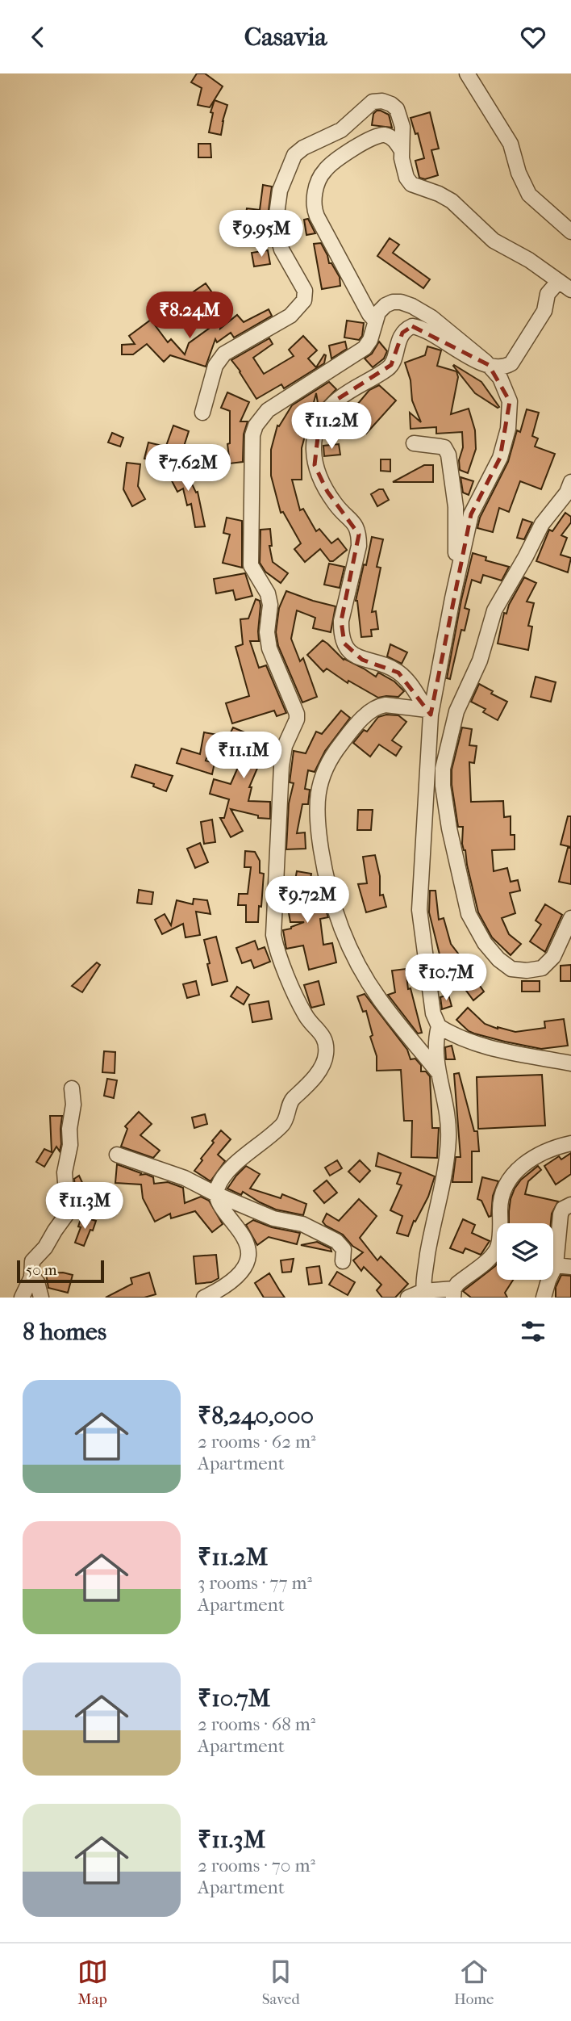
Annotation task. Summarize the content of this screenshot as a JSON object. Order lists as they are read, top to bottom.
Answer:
{
  "scale_bar": "50 m",
  "page": {
    "header": "Casavia",
    "price": [
      "₹9.95M",
      "₹8.24M",
      "₹11.2M",
      "₹7.62M",
      "₹11.1M",
      "₹9.72M",
      "₹10.7M",
      "₹11.3M"
    ],
    "scale": "50 m",
    "heading": "8 homes",
    "list": [
      {
        "name": "₹8,240,000",
        "note": "2 rooms · 62 m² · Apartment"
      },
      {
        "name": "₹11.2M",
        "note": "3 rooms · 77 m² · Apartment"
      },
      {
        "name": "₹10.7M",
        "note": "2 rooms · 68 m² · Apartment"
      },
      {
        "name": "₹11.3M",
        "note": "2 rooms · 70 m² · Apartment"
      }
    ],
    "tabs": ["Map", "Saved", "Home"]
  }
}
